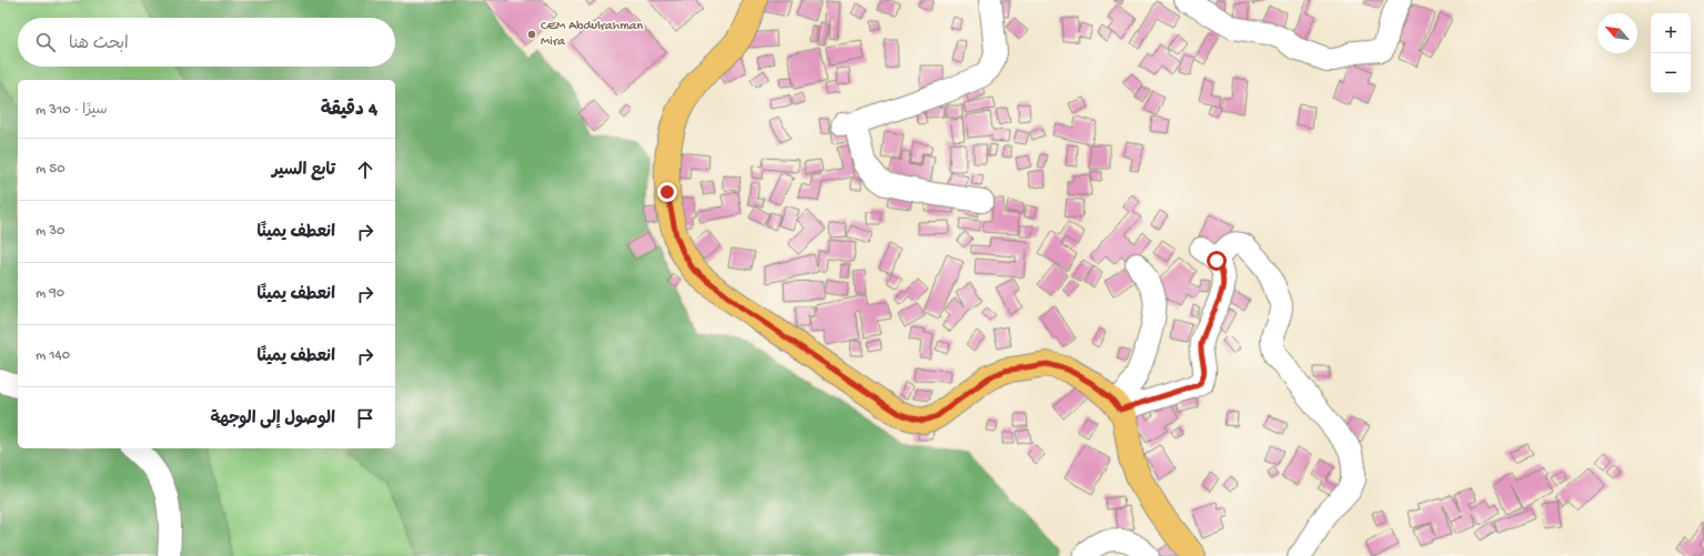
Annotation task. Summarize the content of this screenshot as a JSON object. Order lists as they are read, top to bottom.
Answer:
{
  "places": ["CEM Abdulrahman Mira"],
  "north": "top left",
  "page": {
    "map_buttons": ["+", "−"],
    "search": "ابحث هنا",
    "heading": ["4 دقيقة", "سيرًا · 310 m"],
    "list": [
      ["تابع السير", "50 m"],
      ["انعطف يمينًا", "30 m"],
      ["انعطف يمينًا", "90 m"],
      ["انعطف يمينًا", "140 m"],
      "الوصول إلى الوجهة"
    ]
  }
}
